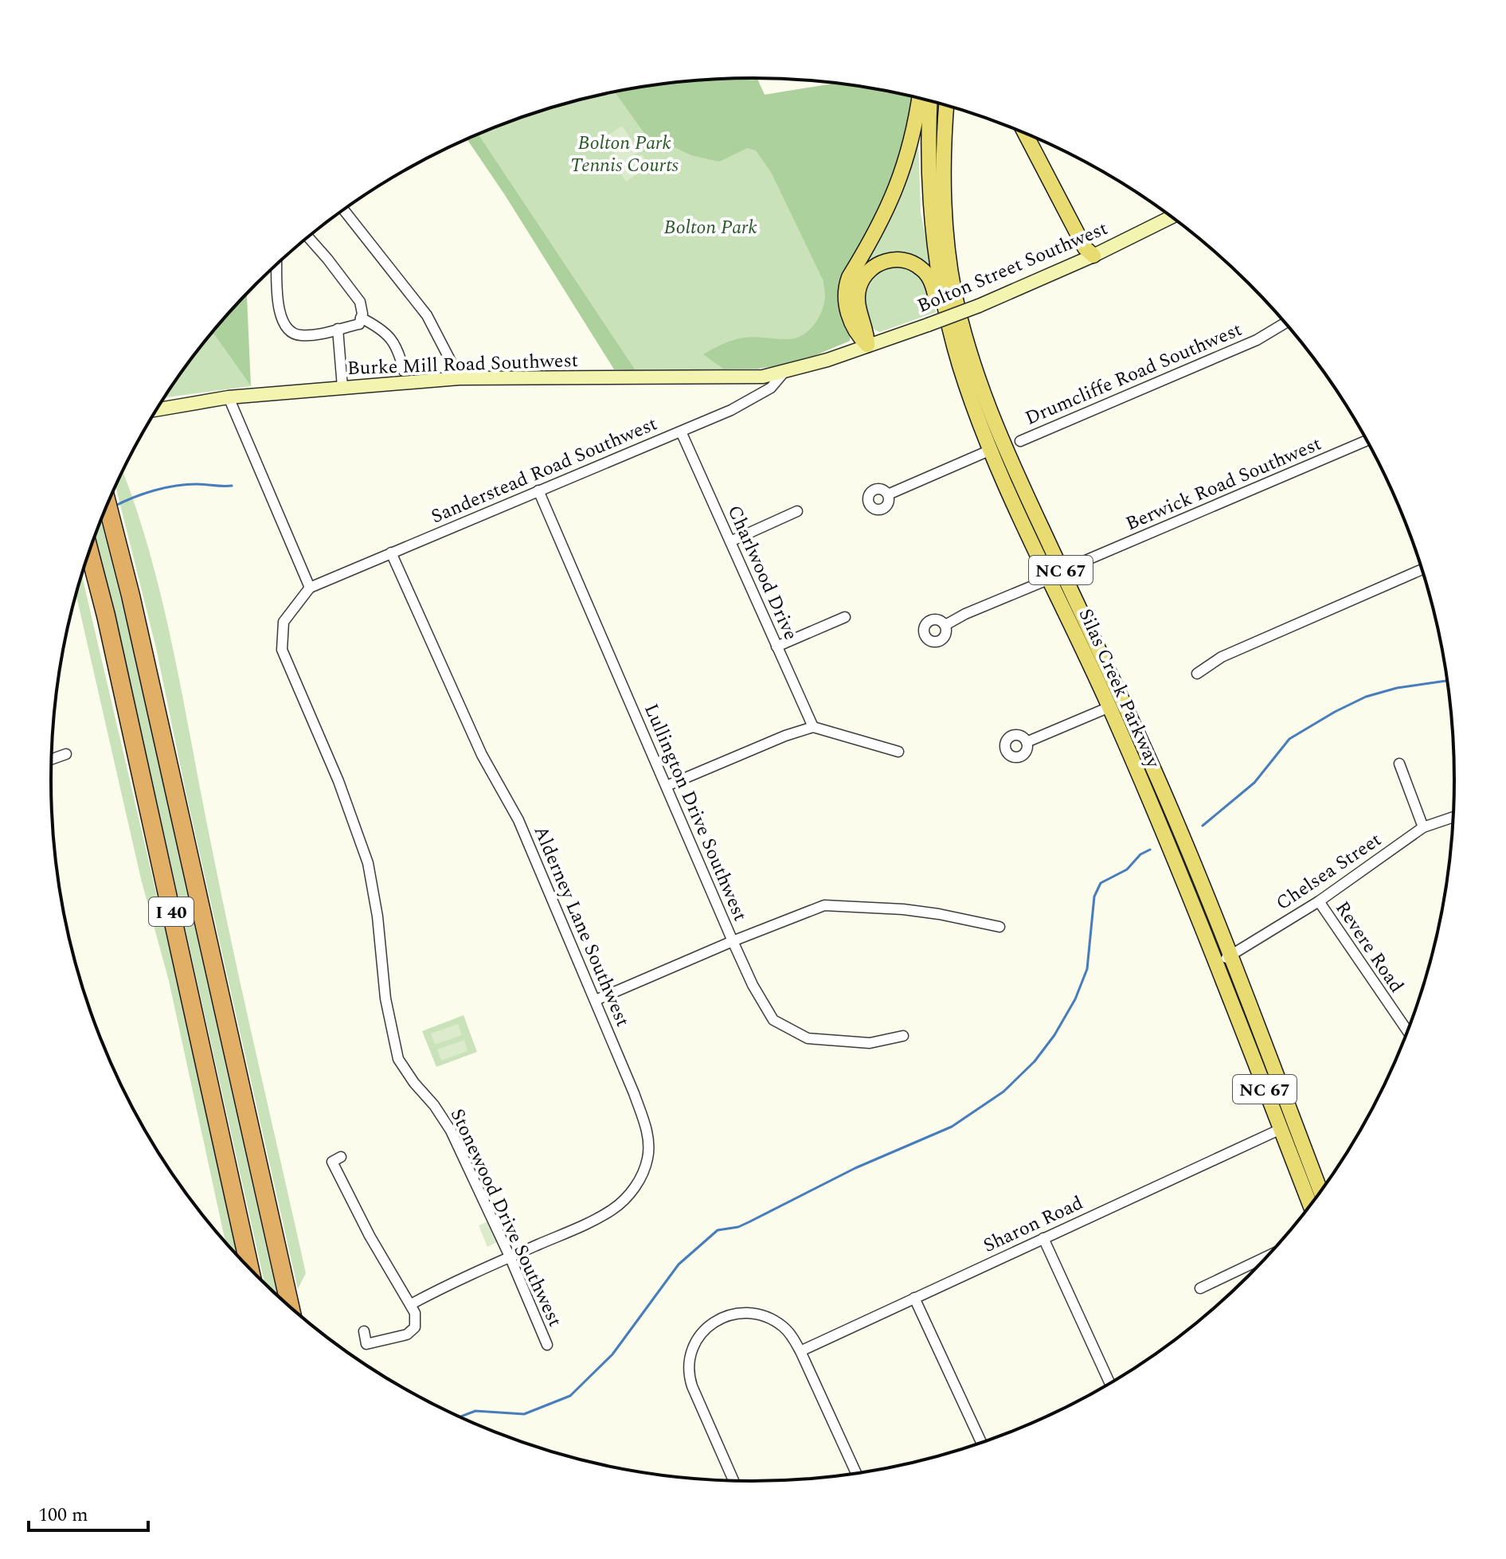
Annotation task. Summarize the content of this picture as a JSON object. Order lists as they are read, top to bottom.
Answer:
{
  "streets": {
    "highway": ["I 40"],
    "main road": ["NC 67", "Silas Creek Parkway"],
    "street": [
      "Bolton Street Southwest",
      "Burke Mill Road Southwest",
      "Drumcliffe Road Southwest",
      "Sanderstead Road Southwest",
      "Berwick Road Southwest",
      "Charlwood Drive",
      "Lullington Drive Southwest",
      "Chelsea Street",
      "Alderney Lane Southwest",
      "Revere Road",
      "Stonewood Drive Southwest",
      "Sharon Road"
    ]
  },
  "crossings": [
    ["Bolton Street Southwest", "Burke Mill Road Southwest"],
    ["Bolton Street Southwest", "Sanderstead Road Southwest"],
    ["Burke Mill Road Southwest", "Sanderstead Road Southwest"],
    ["Sanderstead Road Southwest", "Charlwood Drive"],
    ["Sanderstead Road Southwest", "Lullington Drive Southwest"],
    ["Sanderstead Road Southwest", "Alderney Lane Southwest"],
    ["Sanderstead Road Southwest", "Stonewood Drive Southwest"],
    ["Silas Creek Parkway", "Chelsea Street"],
    ["Silas Creek Parkway", "Sharon Road"],
    ["Chelsea Street", "Revere Road"],
    ["Alderney Lane Southwest", "Stonewood Drive Southwest"]
  ],
  "parks": ["Bolton Park Tennis Courts", "Bolton Park"],
  "scale_bar": "100 m"
}
